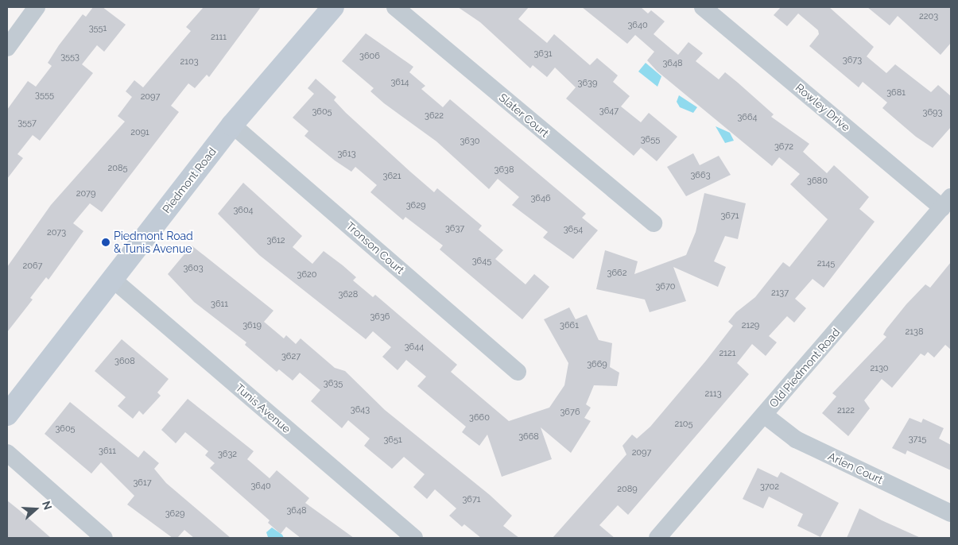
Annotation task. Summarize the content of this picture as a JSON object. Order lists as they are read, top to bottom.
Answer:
{
  "streets": {
    "main road": ["Piedmont Road"],
    "street": [
      "Rowley Drive",
      "Slater Court",
      "Tronson Court",
      "Old Piedmont Road",
      "Tunis Avenue",
      "Arlen Court"
    ]
  },
  "crossings": [
    ["Rowley Drive", "Old Piedmont Road"],
    ["Piedmont Road", "Tronson Court"],
    ["Piedmont Road", "Tunis Avenue"],
    ["Old Piedmont Road", "Arlen Court"]
  ],
  "places": ["Piedmont Road & Tunis Avenue"],
  "house_numbers": [
    "2203",
    "3640",
    "3551",
    "2111",
    "3631",
    "3606",
    "3553",
    "3673",
    "2103",
    "3648",
    "3614",
    "3639",
    "3681",
    "3555",
    "2097",
    "3647",
    "3605",
    "3693",
    "3622",
    "3664",
    "3557",
    "2091",
    "3655",
    "3630",
    "3672",
    "3613",
    "2085",
    "3638",
    "3663",
    "3621",
    "3680",
    "2079",
    "3646",
    "3629",
    "3604",
    "3671",
    "3637",
    "3654",
    "2073",
    "3612",
    "3645",
    "2145",
    "2067",
    "3603",
    "3662",
    "3620",
    "3670",
    "2137",
    "3628",
    "3611",
    "3636",
    "3619",
    "3661",
    "2129",
    "2138",
    "3644",
    "2121",
    "3627",
    "3608",
    "3669",
    "2130",
    "3635",
    "2113",
    "3643",
    "2122",
    "3676",
    "3660",
    "2105",
    "3605",
    "3668",
    "3715",
    "3651",
    "3611",
    "2097",
    "3632",
    "3617",
    "3640",
    "3702",
    "2089",
    "3671",
    "3648",
    "3629"
  ],
  "north": "right"
}
